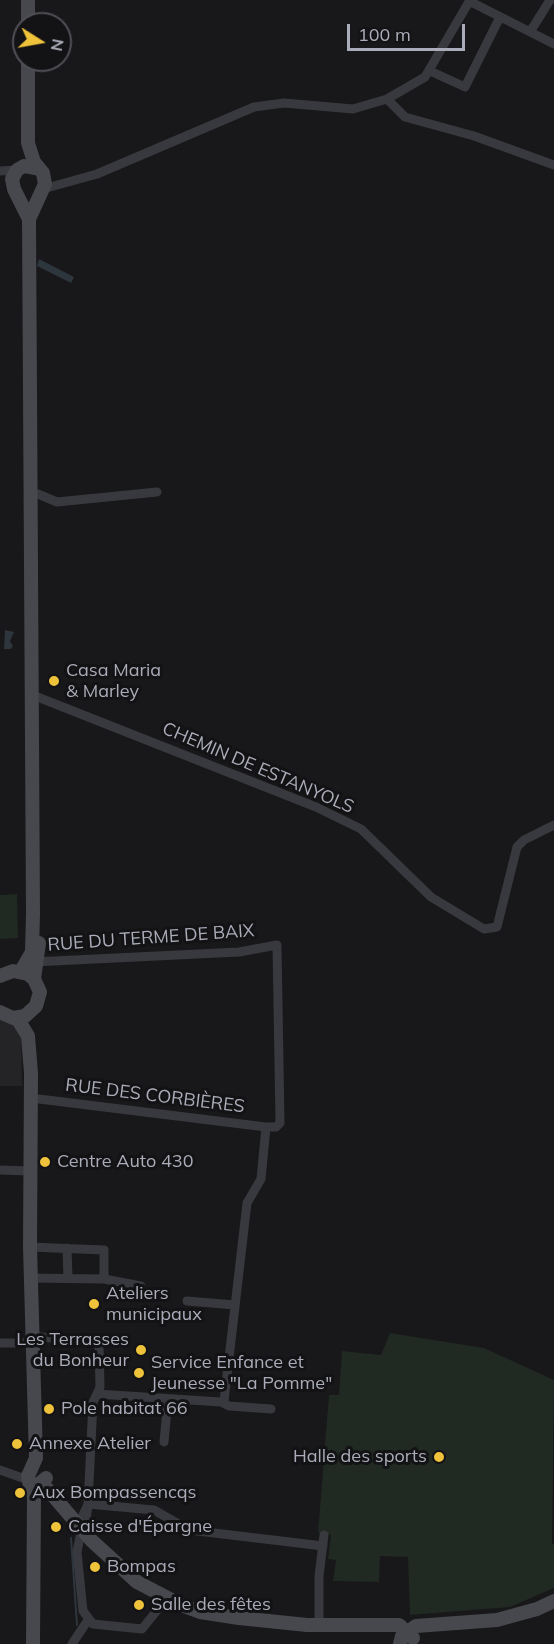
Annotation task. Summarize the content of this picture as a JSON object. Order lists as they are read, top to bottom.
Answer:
{
  "streets": {
    "street": ["CHEMIN DE ESTANYOLS", "RUE DU TERME DE BAIX", "RUE DES CORBIÈRES"]
  },
  "crossings": [
    ["RUE DU TERME DE BAIX", "RUE DES CORBIÈRES"]
  ],
  "places": [
    "Casa Maria & Marley",
    "Centre Auto 430",
    "Ateliers municipaux",
    "Les Terrasses du Bonheur",
    "Service Enfance et Jeunesse \"La Pomme\"",
    "Pole habitat 66",
    "Annexe Atelier",
    "Halle des sports",
    "Aux Bompassencqs",
    "Caisse d'Épargne",
    "Bompas",
    "Salle des fêtes"
  ],
  "scale_bar": "100 m",
  "north": "right"
}
